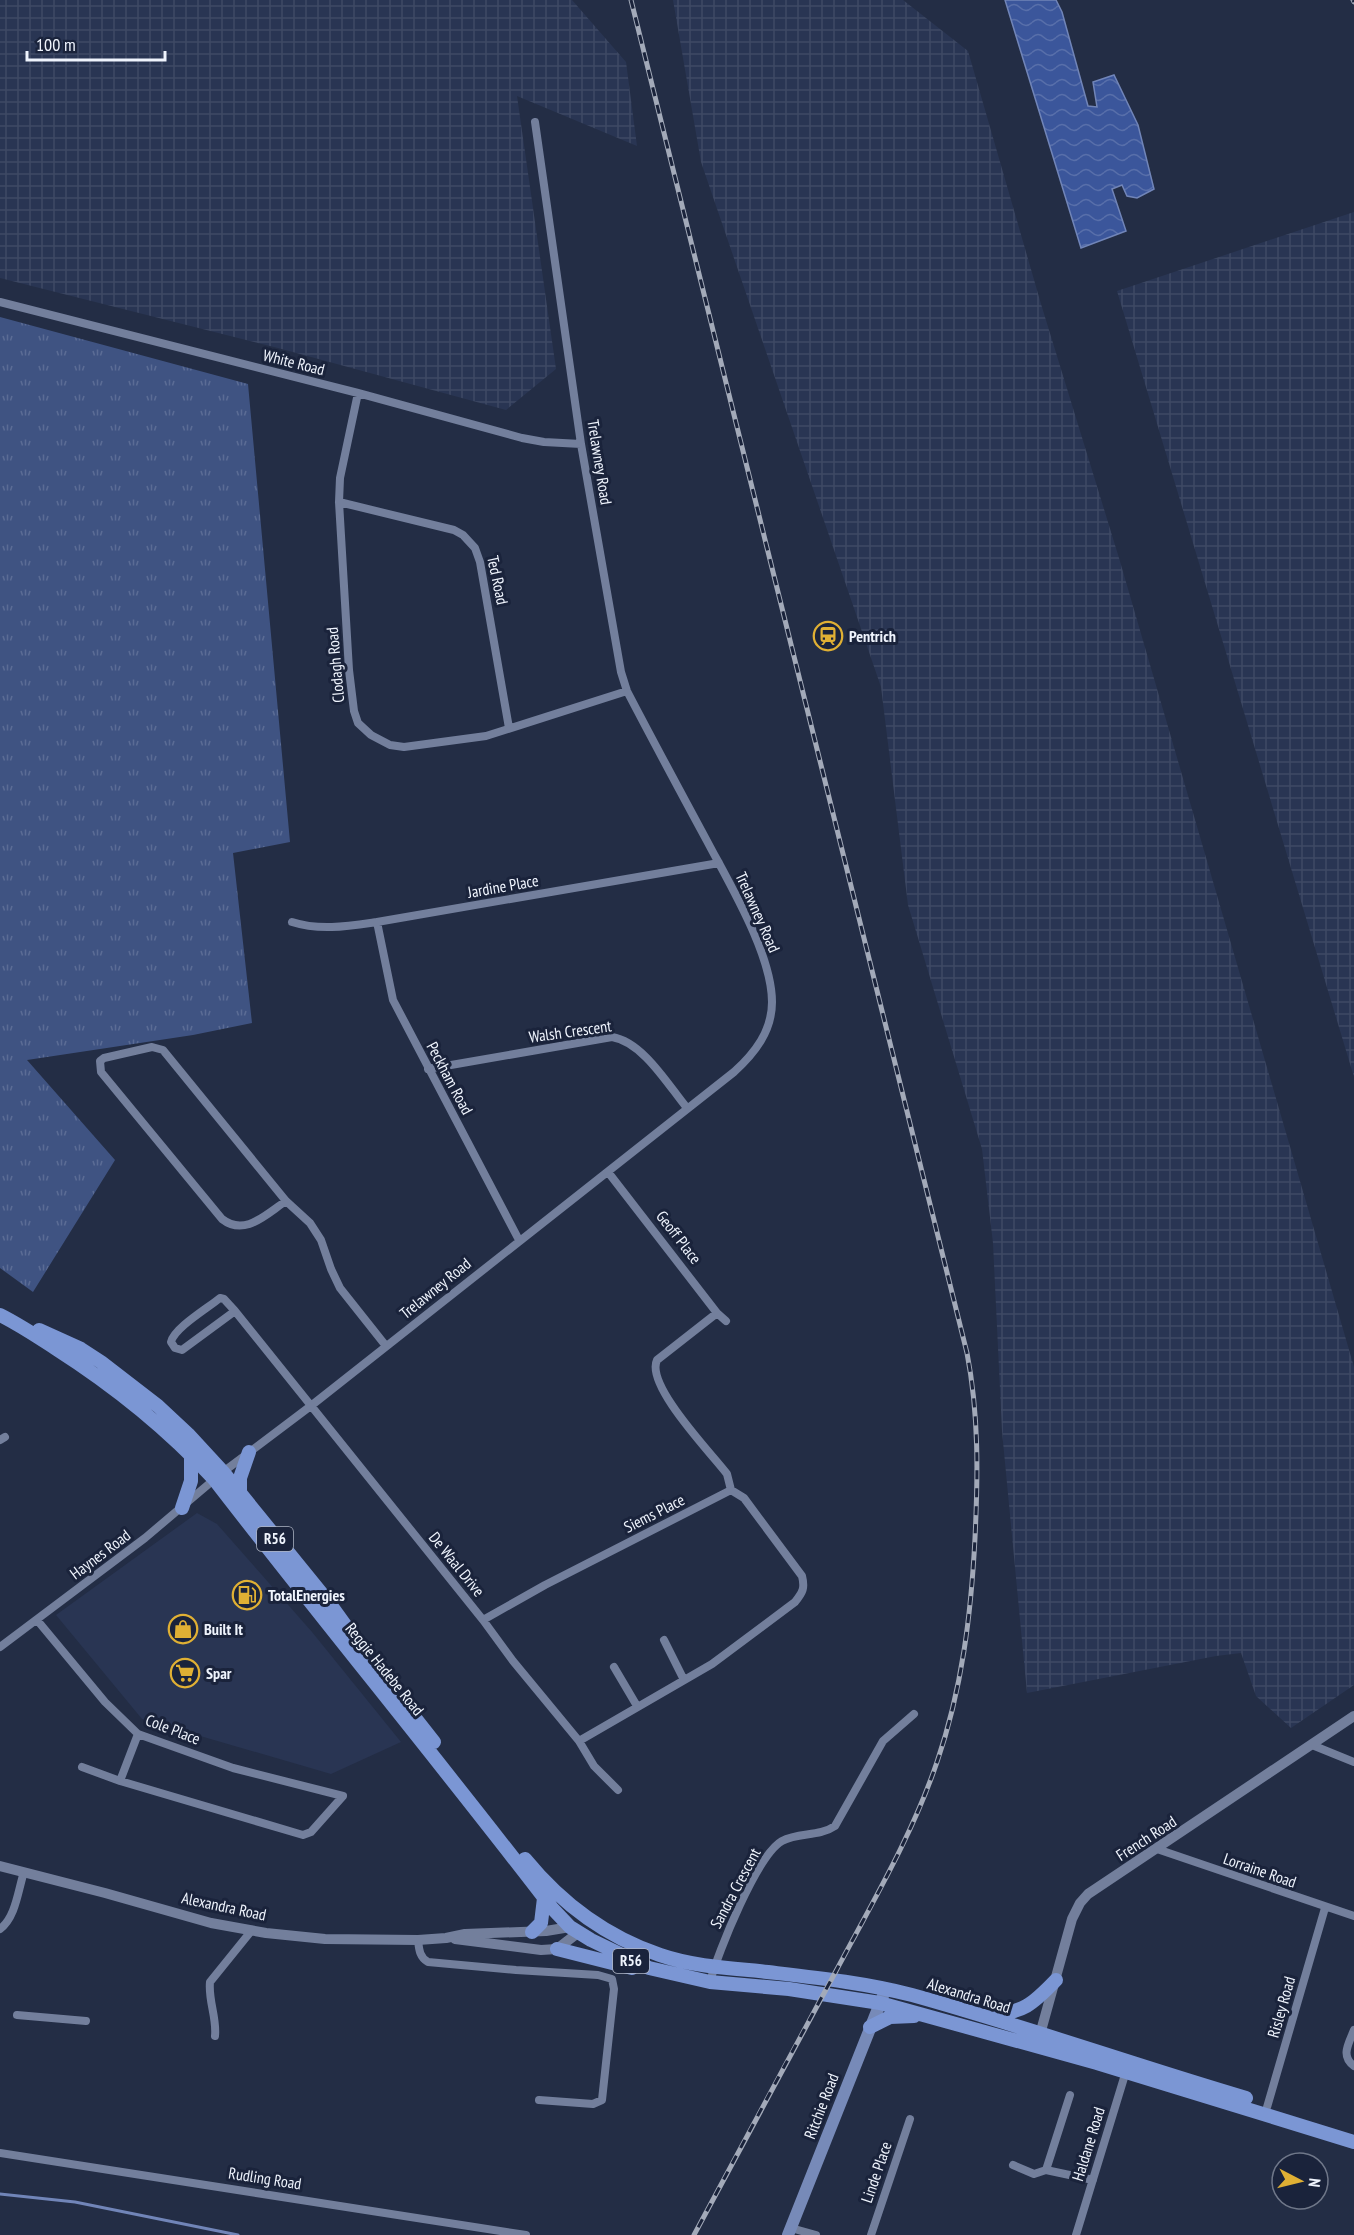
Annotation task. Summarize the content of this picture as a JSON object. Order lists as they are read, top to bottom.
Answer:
{
  "streets": {
    "main road": [
      "R56",
      "Reggie Hadebe Road",
      "Alexandra Road",
      "Ritchie Road"
    ],
    "street": [
      "White Road",
      "Trelawney Road",
      "Ted Road",
      "Clodagh Road",
      "Jardine Place",
      "Walsh Crescent",
      "Peckham Road",
      "Geoff Place",
      "Siems Place",
      "Haynes Road",
      "De Waal Drive",
      "Cole Place",
      "French Road",
      "Lorraine Road",
      "Sandra Crescent",
      "Risley Road",
      "Haldane Road",
      "Linde Place",
      "Rudling Road"
    ]
  },
  "crossings": [
    ["White Road", "Trelawney Road"],
    ["White Road", "Clodagh Road"],
    ["Trelawney Road", "Clodagh Road"],
    ["Trelawney Road", "Jardine Place"],
    ["Trelawney Road", "Walsh Crescent"],
    ["Trelawney Road", "Peckham Road"],
    ["Trelawney Road", "Geoff Place"],
    ["Trelawney Road", "Haynes Road"],
    ["Trelawney Road", "De Waal Drive"],
    ["Trelawney Road", "Reggie Hadebe Road"],
    ["Ted Road", "Clodagh Road"],
    ["Jardine Place", "Peckham Road"],
    ["Walsh Crescent", "Peckham Road"],
    ["Siems Place", "De Waal Drive"],
    ["Haynes Road", "Reggie Hadebe Road"],
    ["Haynes Road", "Cole Place"],
    ["Reggie Hadebe Road", "Alexandra Road"],
    ["French Road", "Lorraine Road"],
    ["French Road", "Alexandra Road"],
    ["Lorraine Road", "Risley Road"],
    ["Sandra Crescent", "Alexandra Road"],
    ["Alexandra Road", "Risley Road"],
    ["Alexandra Road", "Ritchie Road"],
    ["Alexandra Road", "Haldane Road"]
  ],
  "places": {
    "station": ["Pentrich"],
    "fuel station": ["TotalEnergies"],
    "shop": ["Built It"],
    "supermarket": ["Spar"]
  },
  "scale_bar": "100 m",
  "north": "right"
}
